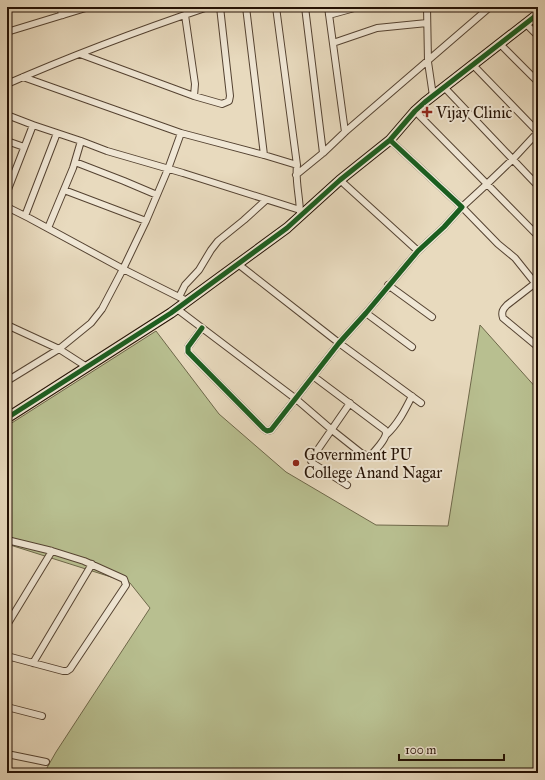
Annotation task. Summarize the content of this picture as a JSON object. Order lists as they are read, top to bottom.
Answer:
{
  "places": {
    "health": ["Vijay Clinic"],
    "other": ["Government PU College Anand Nagar"]
  },
  "scale_bar": "100 m"
}
